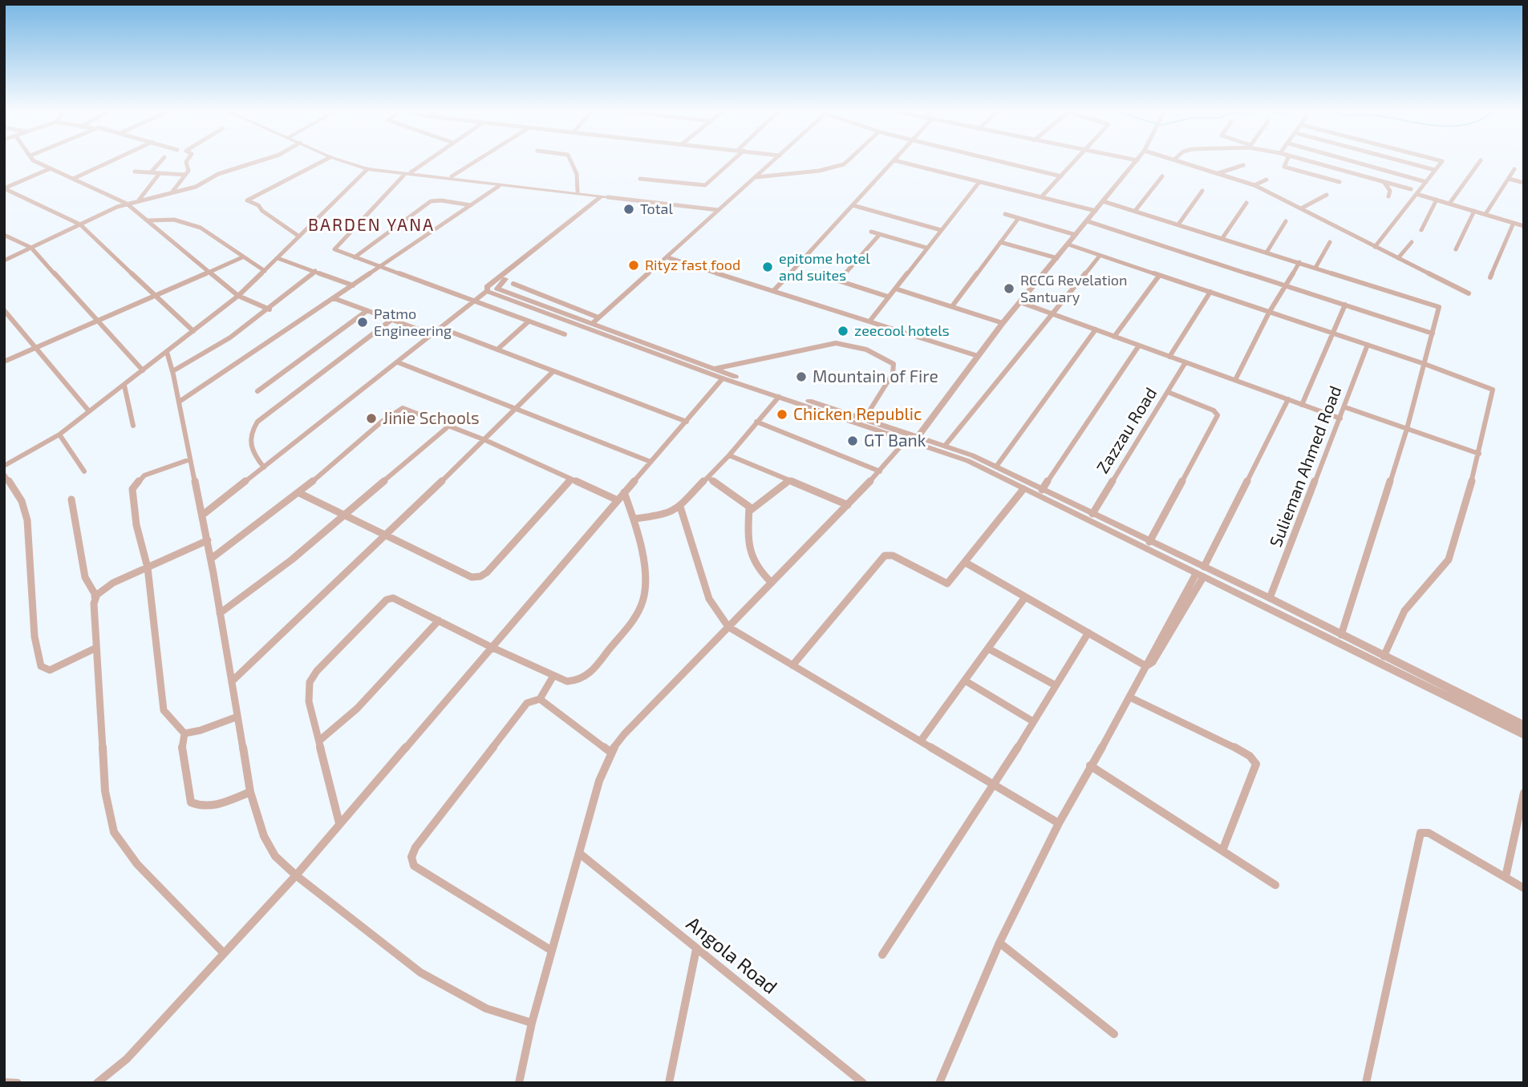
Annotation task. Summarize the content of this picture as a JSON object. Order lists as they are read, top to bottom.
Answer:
{
  "streets": {
    "street": ["Zazzau Road", "Sulieman Ahmed Road", "Angola Road"]
  },
  "districts": ["BARDEN YANA"],
  "places": [
    "Total",
    "Rityz fast food",
    "epitome hotel and suites",
    "RCCG Revelation Santuary",
    "Patmo Engineering",
    "zeecool hotels",
    "Mountain of Fire",
    "Chicken Republic",
    "Jinie Schools",
    "GT Bank"
  ]
}
